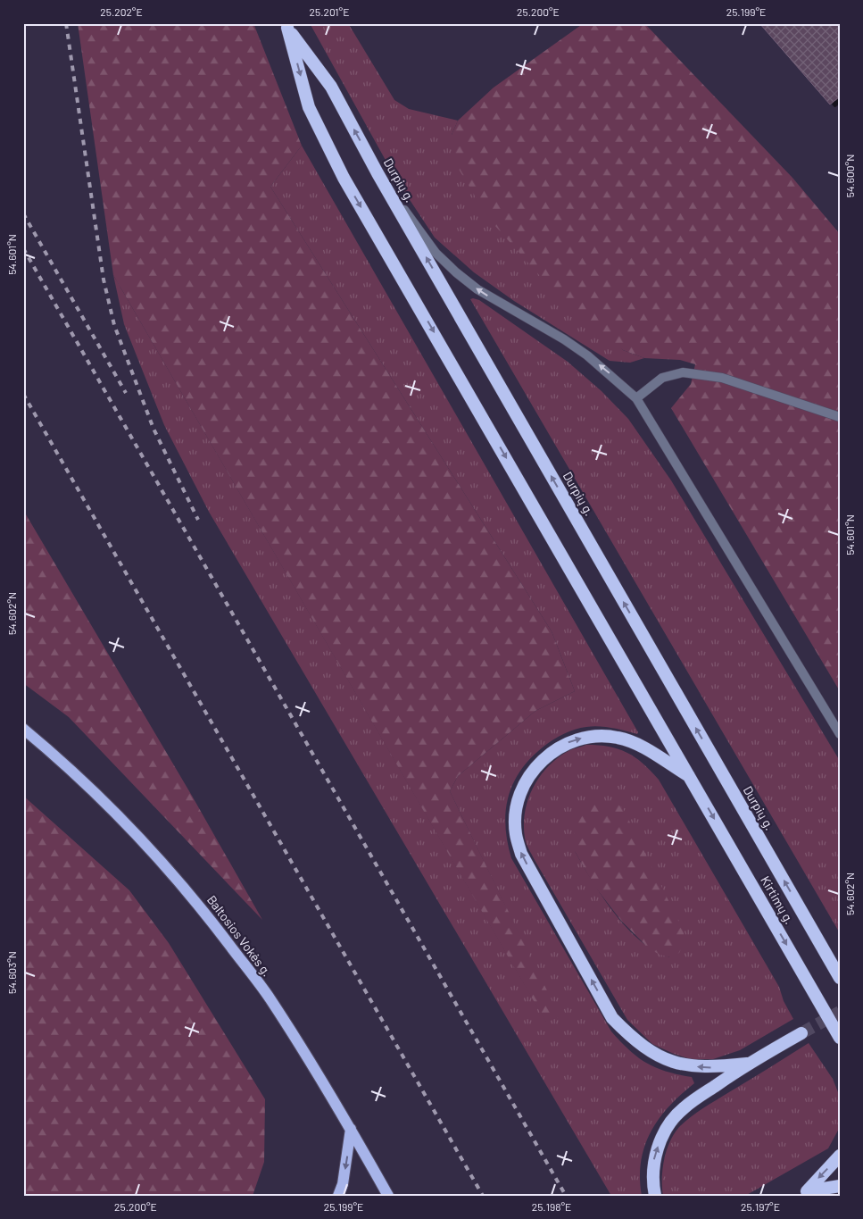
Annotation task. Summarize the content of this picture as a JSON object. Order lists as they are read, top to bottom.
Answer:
{
  "streets": {
    "highway": ["Durpių g.", "Kirtimų g."],
    "main road": ["Baltosios Vokės g."]
  },
  "crossings": [
    ["Durpių g.", "Kirtimų g."]
  ],
  "one_way": ["Kirtimų g."],
  "coordinates": [
    "25.202°E",
    "25.201°E",
    "25.200°E",
    "25.199°E",
    "54.600°N",
    "54.601°N",
    "54.602°N",
    "54.603°N",
    "25.198°E",
    "25.197°E"
  ]
}
